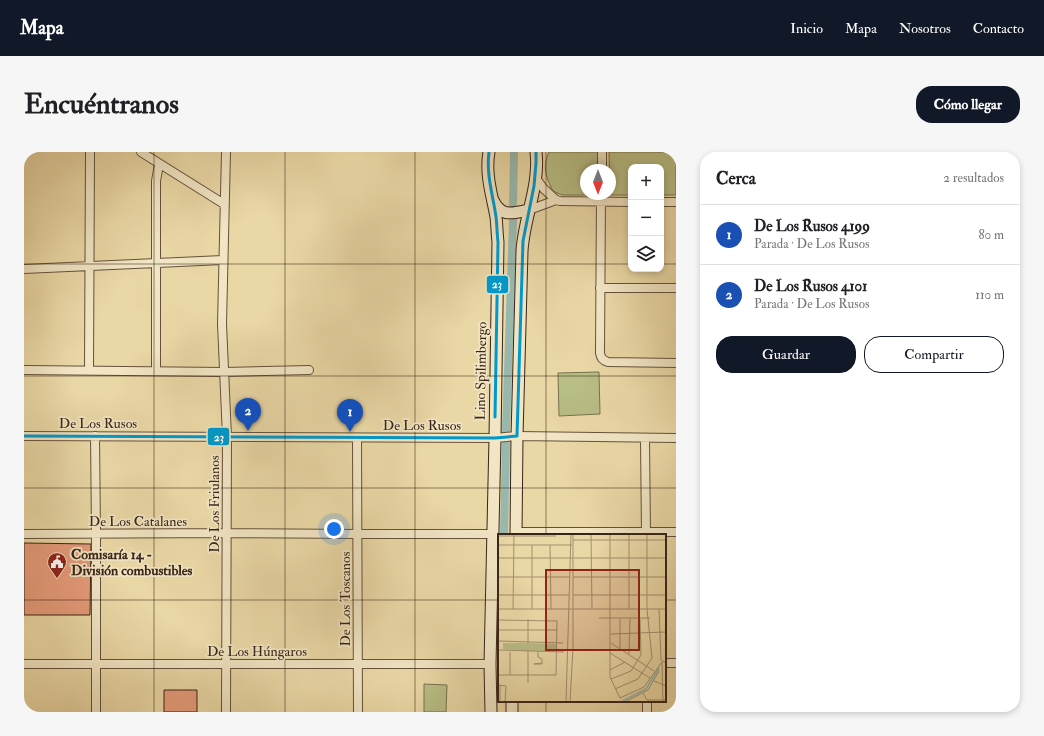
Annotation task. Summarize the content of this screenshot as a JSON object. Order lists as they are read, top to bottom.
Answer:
{
  "streets": {
    "main road": ["Lino Spilimbergo"],
    "street": [
      "De Los Rusos",
      "De Los Friulanos",
      "De Los Catalanes",
      "De Los Toscanos",
      "De Los Húngaros"
    ]
  },
  "crossings": [
    ["Lino Spilimbergo", "De Los Rusos"],
    ["Lino Spilimbergo", "De Los Catalanes"],
    ["Lino Spilimbergo", "De Los Húngaros"],
    ["De Los Rusos", "De Los Friulanos"],
    ["De Los Rusos", "De Los Toscanos"],
    ["De Los Friulanos", "De Los Catalanes"],
    ["De Los Friulanos", "De Los Húngaros"],
    ["De Los Catalanes", "De Los Toscanos"],
    ["De Los Toscanos", "De Los Húngaros"]
  ],
  "places": {
    "public building": ["Comisaría 14 - División combustibles"]
  },
  "lines": ["transit line 23"],
  "north": "bottom",
  "page": {
    "header": "Mapa",
    "nav": [
      "Inicio",
      "Mapa",
      "Nosotros",
      "Contacto"
    ],
    "buttons": [
      "Cómo llegar",
      ["Guardar", "Compartir"]
    ],
    "title": "Encuéntranos",
    "heading": ["Cerca", "2 resultados"],
    "map_buttons": ["+", "−"],
    "list": [
      {
        "mark": "1",
        "name": "De Los Rusos 4199",
        "note": "Parada · De Los Rusos",
        "value": "80 m"
      },
      {
        "mark": "2",
        "name": "De Los Rusos 4101",
        "note": "Parada · De Los Rusos",
        "value": "110 m"
      }
    ],
    "pins": ["2", "1"]
  }
}
